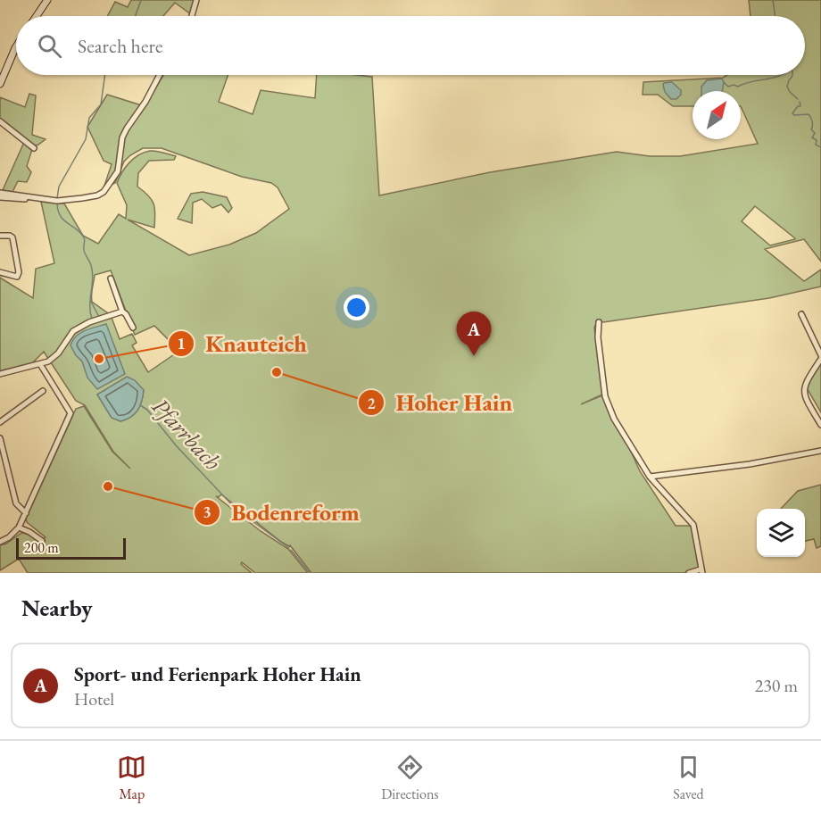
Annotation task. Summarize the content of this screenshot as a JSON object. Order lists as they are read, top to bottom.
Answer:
{
  "water": ["Pfarrbach"],
  "places": ["Knauteich", "Hoher Hain", "Bodenreform"],
  "scale_bar": "200 m",
  "north": "top right",
  "page": {
    "search": "Search here",
    "pins": "A",
    "scale": "200 m",
    "heading": "Nearby",
    "list": [
      {
        "mark": "A",
        "name": "Sport- und Ferienpark Hoher Hain",
        "note": "Hotel",
        "value": "230 m"
      }
    ],
    "nav": ["Map", "Directions", "Saved"]
  }
}
